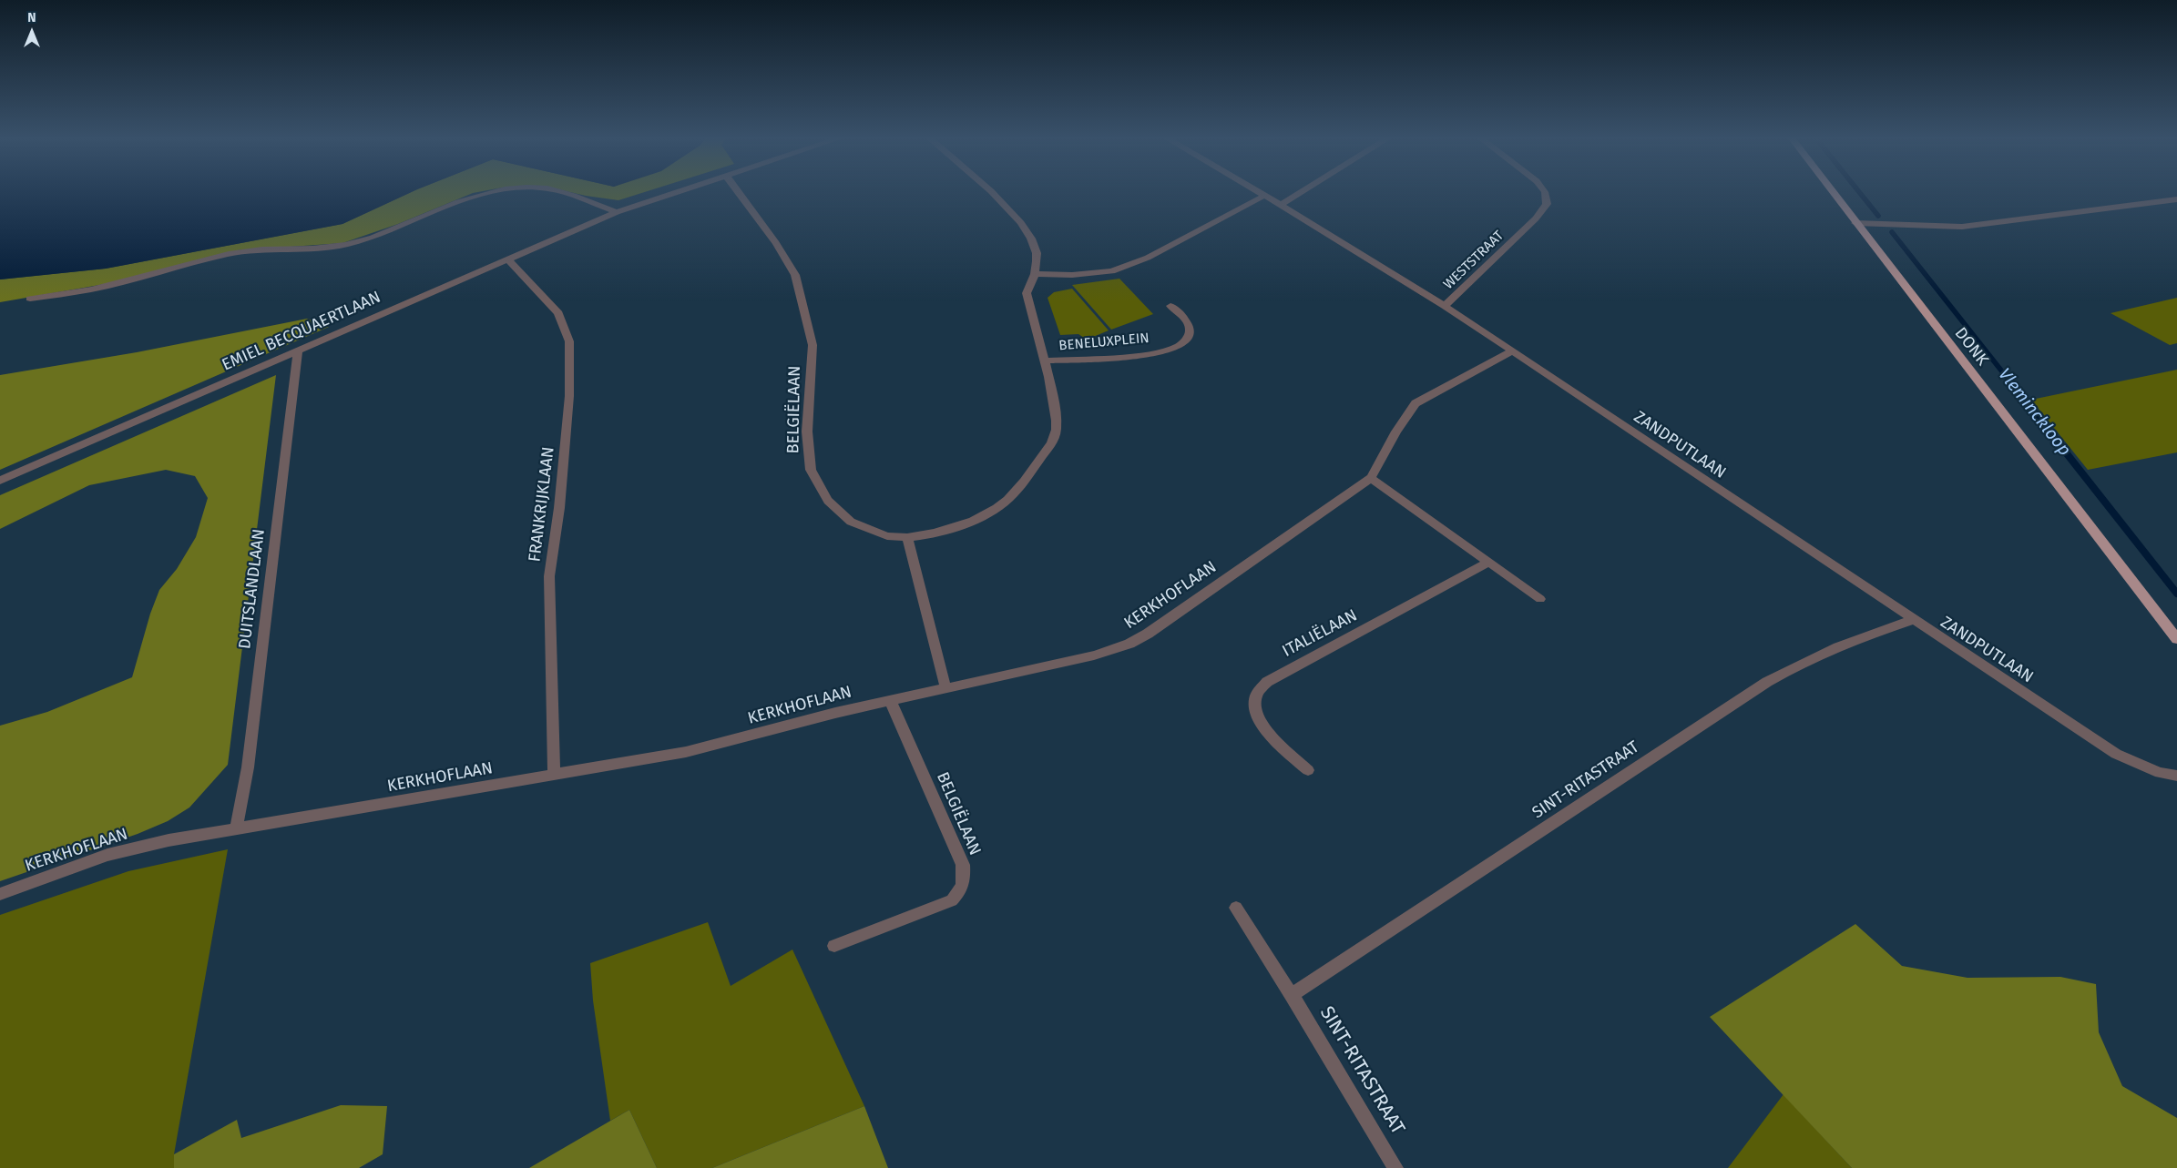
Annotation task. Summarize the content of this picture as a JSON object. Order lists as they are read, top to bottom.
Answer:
{
  "streets": {
    "main road": ["DONK"],
    "street": [
      "WESTSTRAAT",
      "EMIEL BECQUAERTLAAN",
      "BENELUXPLEIN",
      "BELGIËLAAN",
      "ZANDPUTLAAN",
      "FRANKRIJKLAAN",
      "DUITSLANDLAAN",
      "KERKHOFLAAN",
      "ITALIËLAAN",
      "SINT-RITASTRAAT"
    ]
  },
  "crossings": [
    ["WESTSTRAAT", "ZANDPUTLAAN"],
    ["EMIEL BECQUAERTLAAN", "FRANKRIJKLAAN"],
    ["EMIEL BECQUAERTLAAN", "DUITSLANDLAAN"],
    ["BENELUXPLEIN", "BELGIËLAAN"],
    ["BELGIËLAAN", "KERKHOFLAAN"],
    ["ZANDPUTLAAN", "KERKHOFLAAN"],
    ["ZANDPUTLAAN", "SINT-RITASTRAAT"],
    ["FRANKRIJKLAAN", "KERKHOFLAAN"],
    ["DUITSLANDLAAN", "KERKHOFLAAN"]
  ],
  "water": ["Vleminckloop"],
  "north": "top"
}
